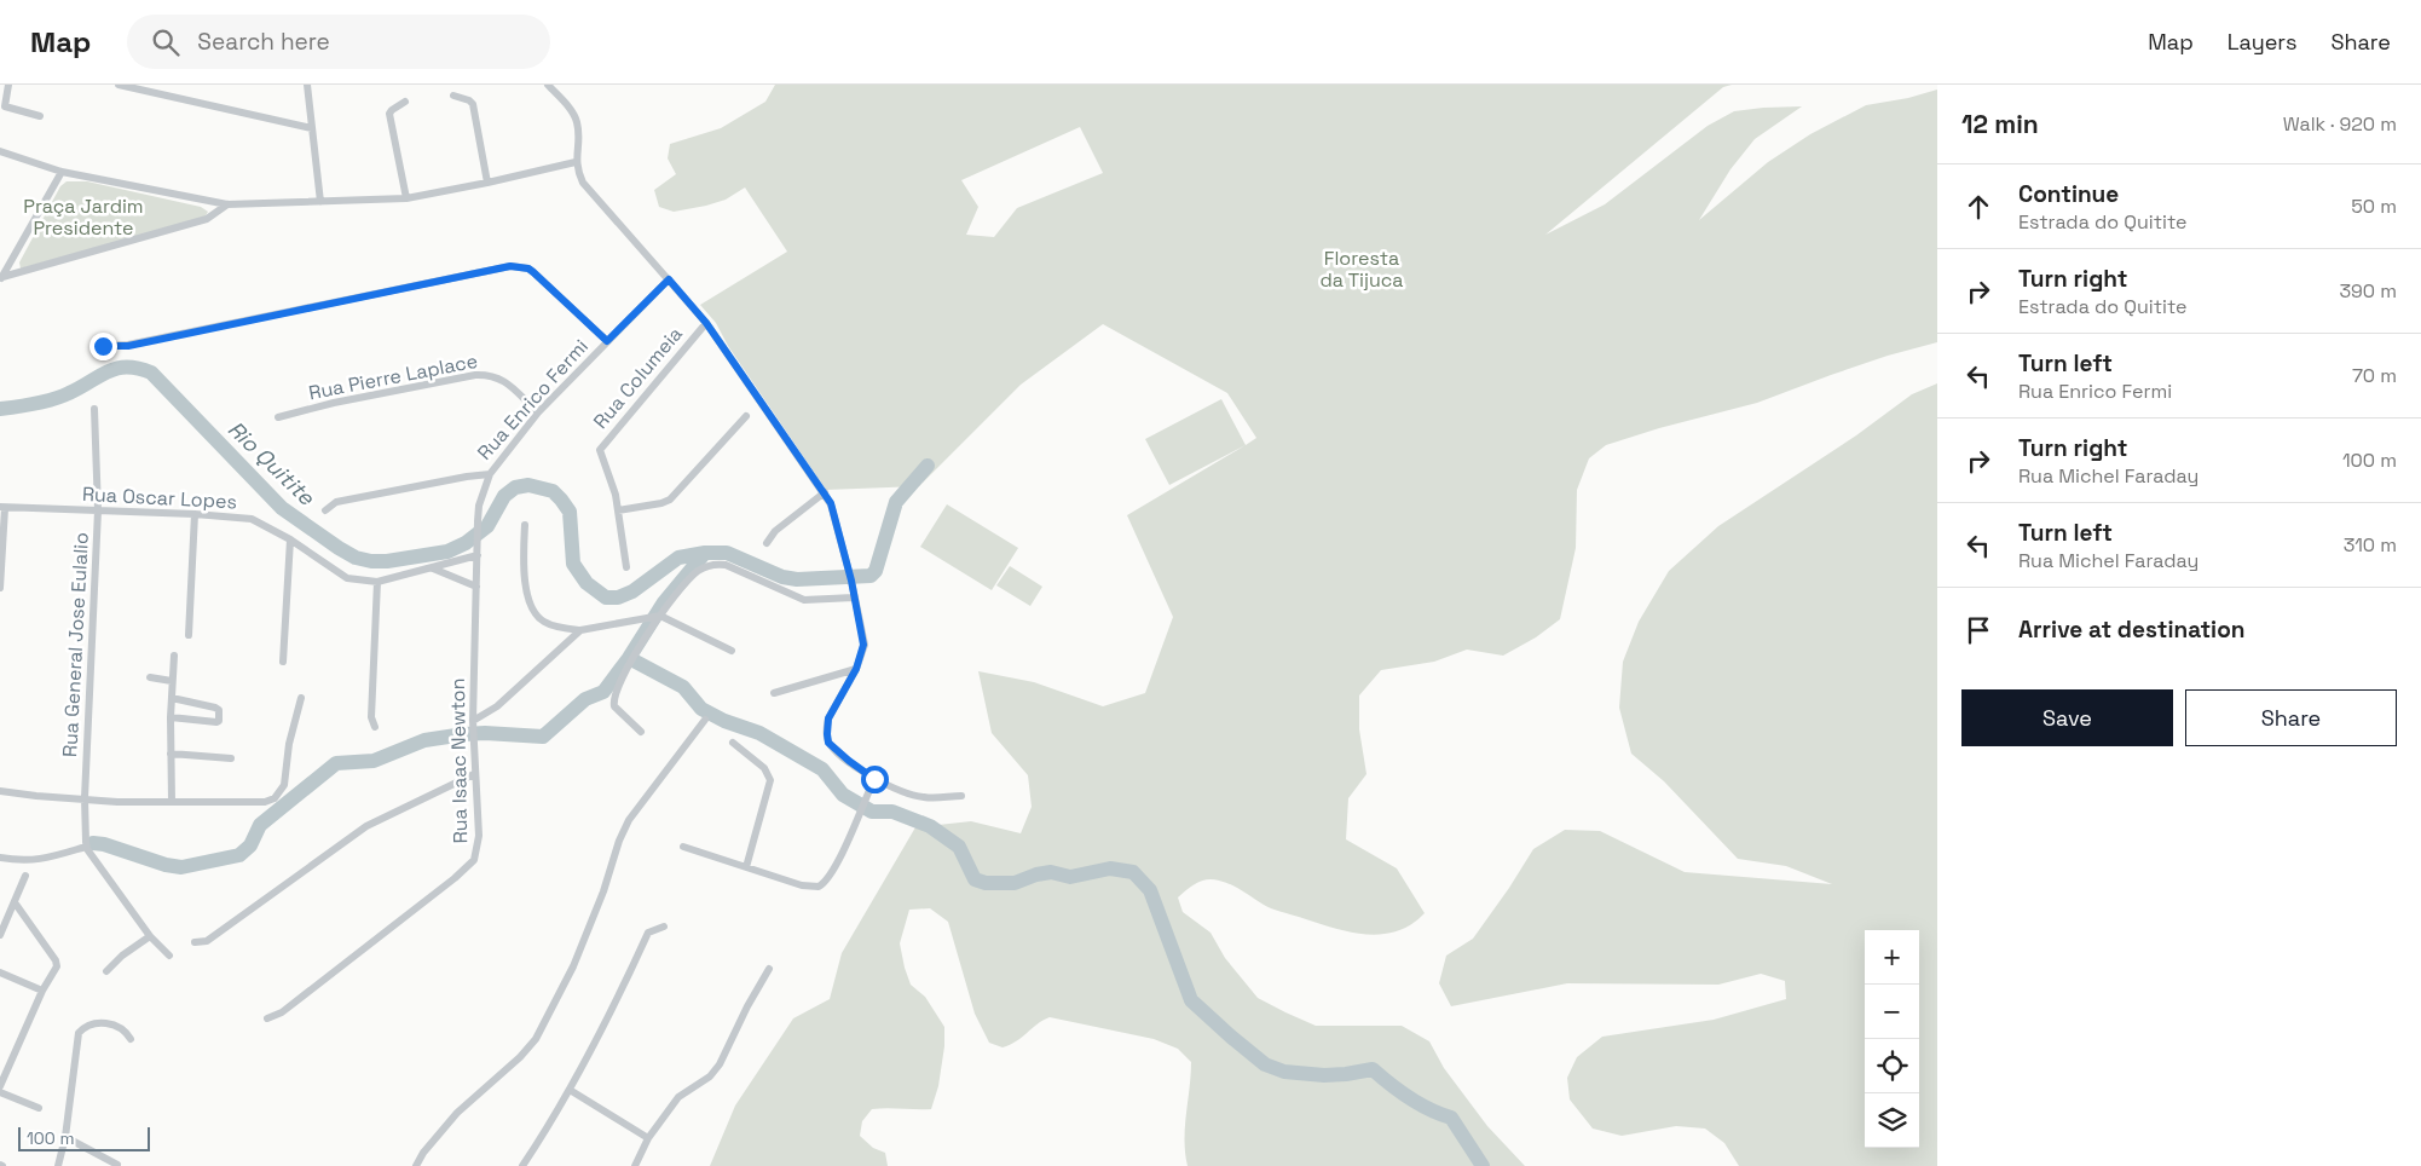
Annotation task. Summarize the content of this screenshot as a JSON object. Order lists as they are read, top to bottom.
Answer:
{
  "streets": {
    "street": [
      "Rua Pierre Laplace",
      "Rua Columeia",
      "Rua Enrico Fermi",
      "Rua Oscar Lopes",
      "Rua General Jose Eulalio",
      "Rua Isaac Newton"
    ]
  },
  "crossings": [
    ["Rua Pierre Laplace", "Rua Enrico Fermi"],
    ["Rua Enrico Fermi", "Rua Isaac Newton"],
    ["Rua Oscar Lopes", "Rua General Jose Eulalio"],
    ["Rua Oscar Lopes", "Rua Isaac Newton"]
  ],
  "water": ["Rio Quitite"],
  "parks": ["Praça Jardim Presidente", "Floresta da Tijuca"],
  "scale_bar": "100 m",
  "page": {
    "header": "Map",
    "search": "Search here",
    "nav": ["Map", "Layers", "Share"],
    "heading": ["12 min", "Walk · 920 m"],
    "list": [
      ["Continue", "Estrada do Quitite", "50 m"],
      ["Turn right", "Estrada do Quitite", "390 m"],
      ["Turn left", "Rua Enrico Fermi", "70 m"],
      ["Turn right", "Rua Michel Faraday", "100 m"],
      ["Turn left", "Rua Michel Faraday", "310 m"],
      "Arrive at destination"
    ],
    "buttons": ["Save", "Share"],
    "map_buttons": ["+", "−"],
    "scale": "100 m"
  }
}
